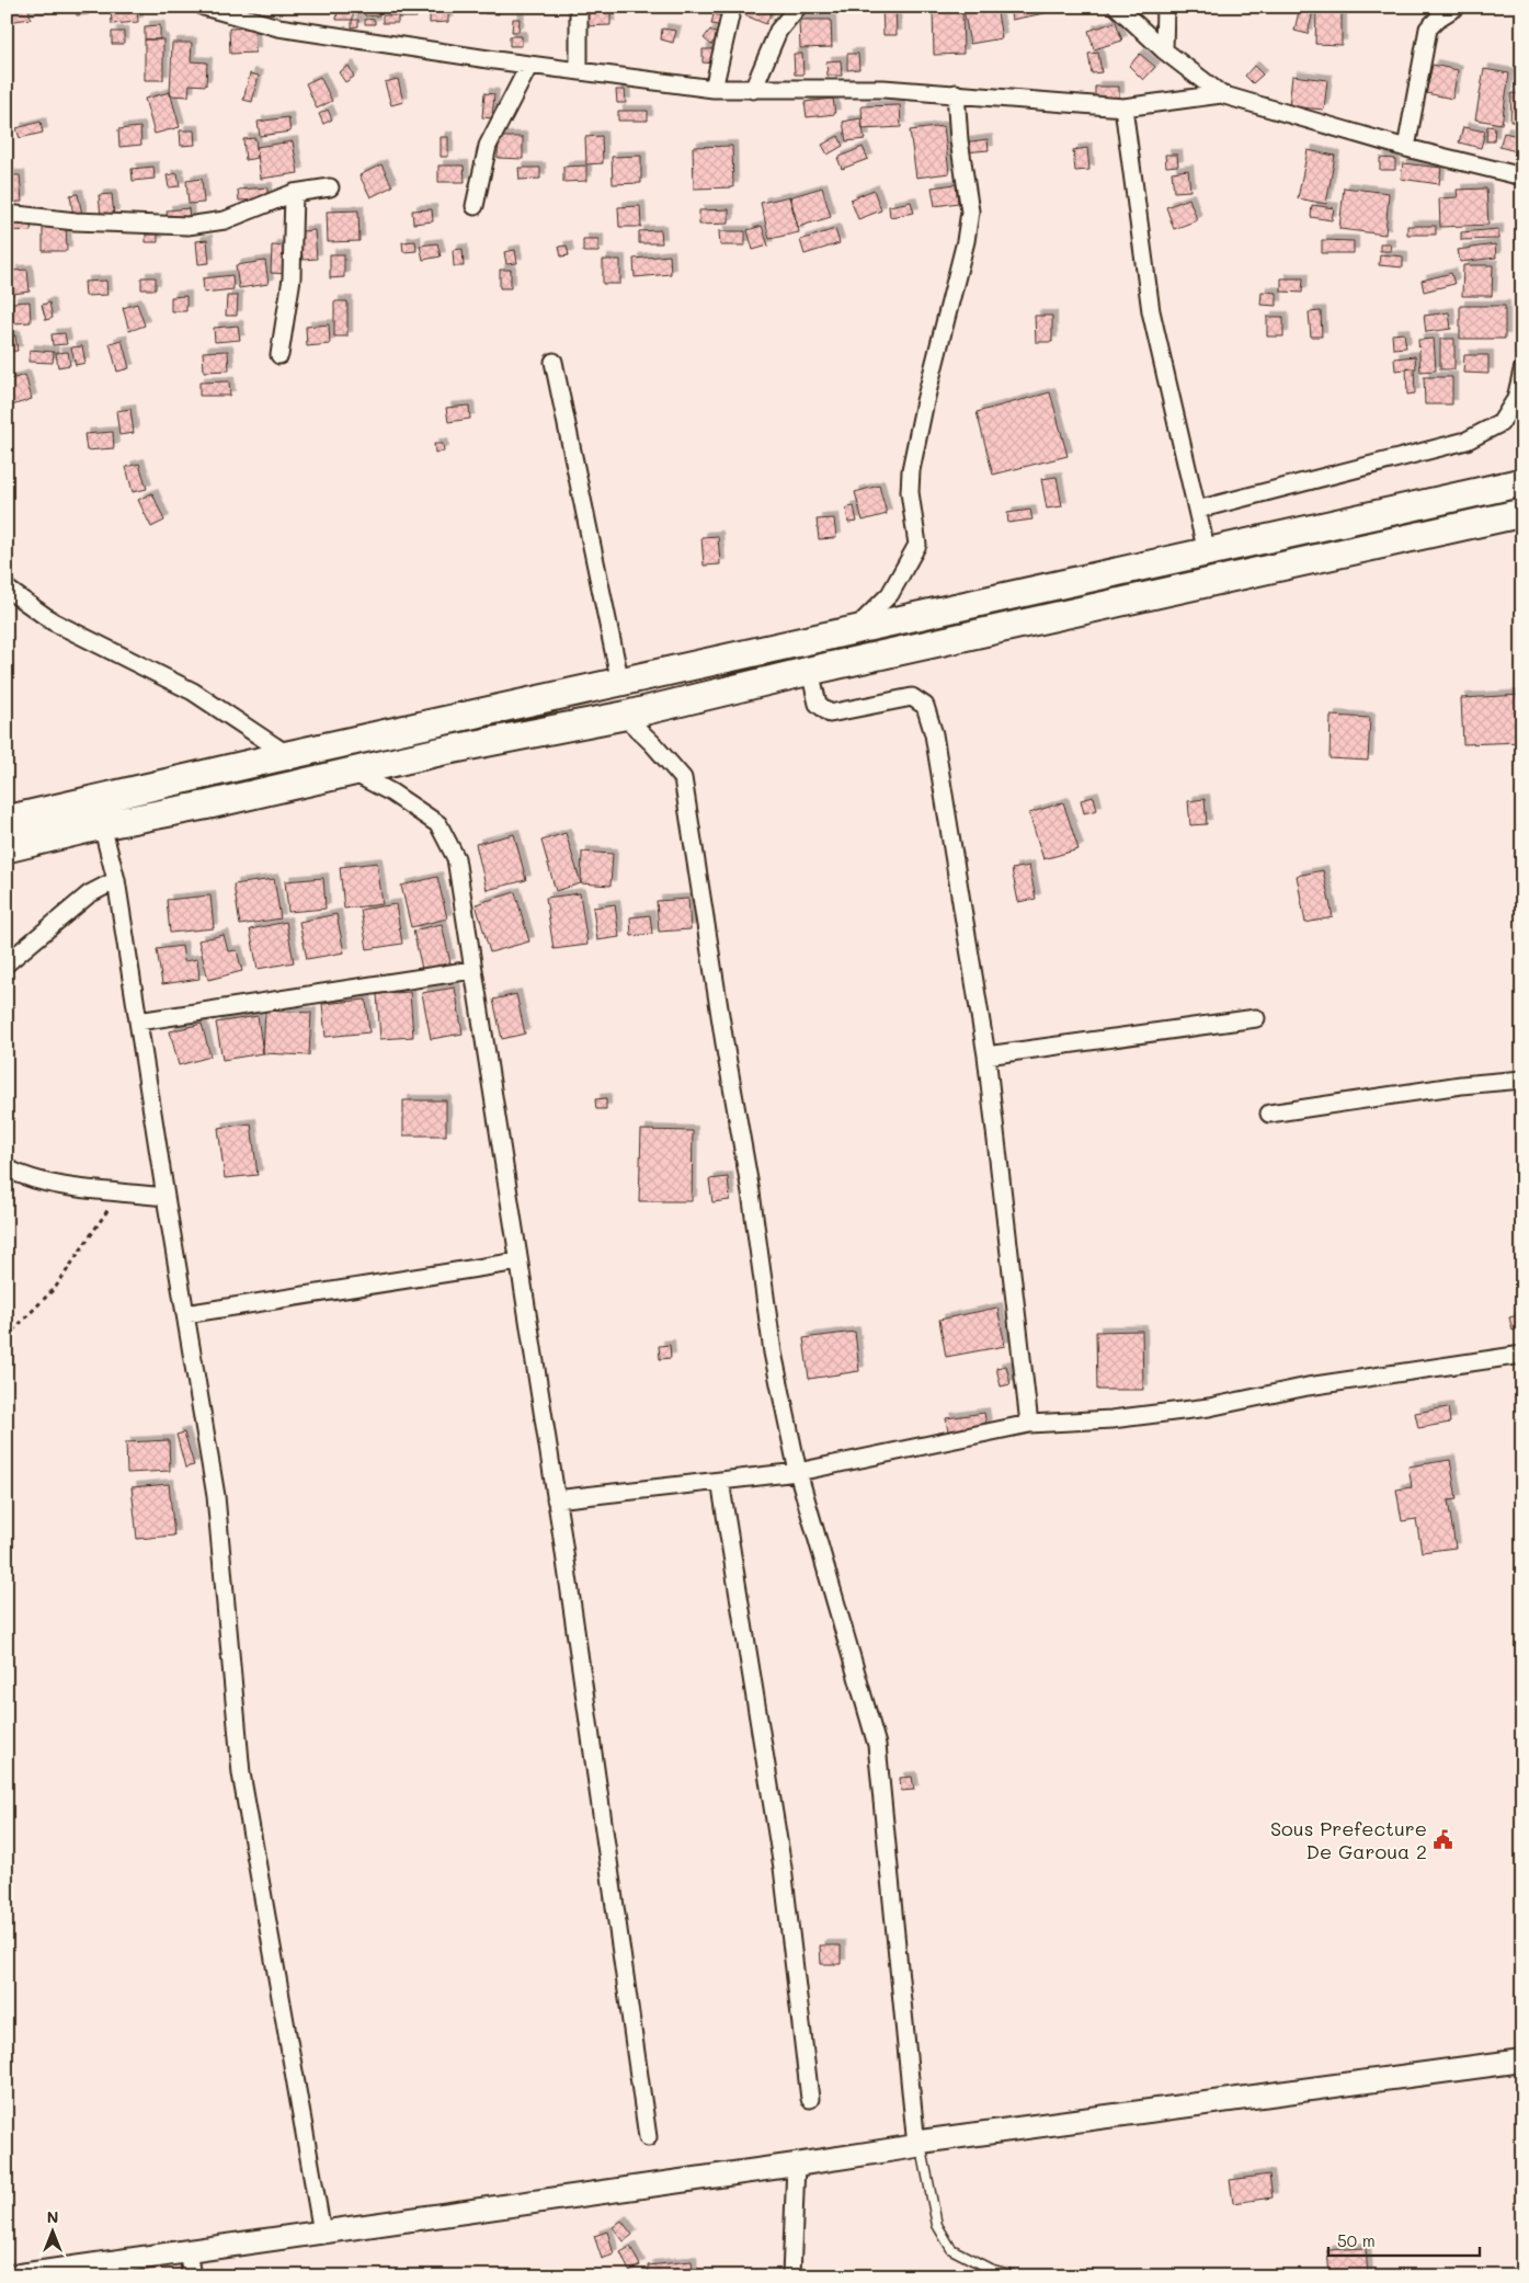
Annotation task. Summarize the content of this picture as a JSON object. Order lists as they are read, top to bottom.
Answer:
{
  "places": {
    "public building": ["Sous Prefecture De Garoua 2"]
  },
  "scale_bar": "50 m",
  "north": "top"
}
